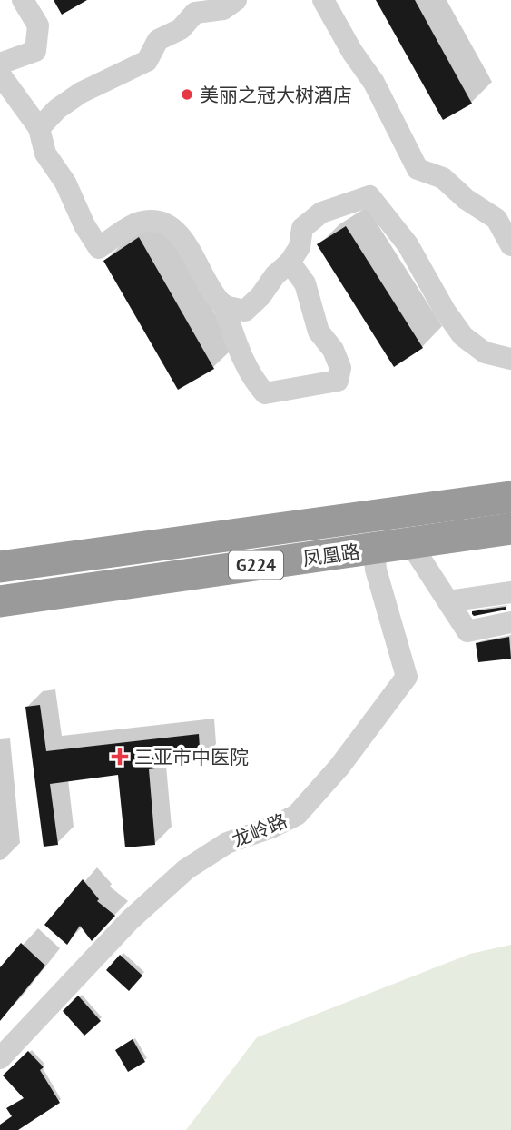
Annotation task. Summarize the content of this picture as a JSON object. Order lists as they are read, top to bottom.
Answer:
{
  "streets": {
    "highway": ["凤凰路", "G224"],
    "street": ["龙岭路"]
  },
  "crossings": [
    ["凤凰路", "龙岭路"]
  ],
  "places": {
    "other": ["美丽之冠大树酒店"],
    "health": ["三亚市中医院"]
  }
}
